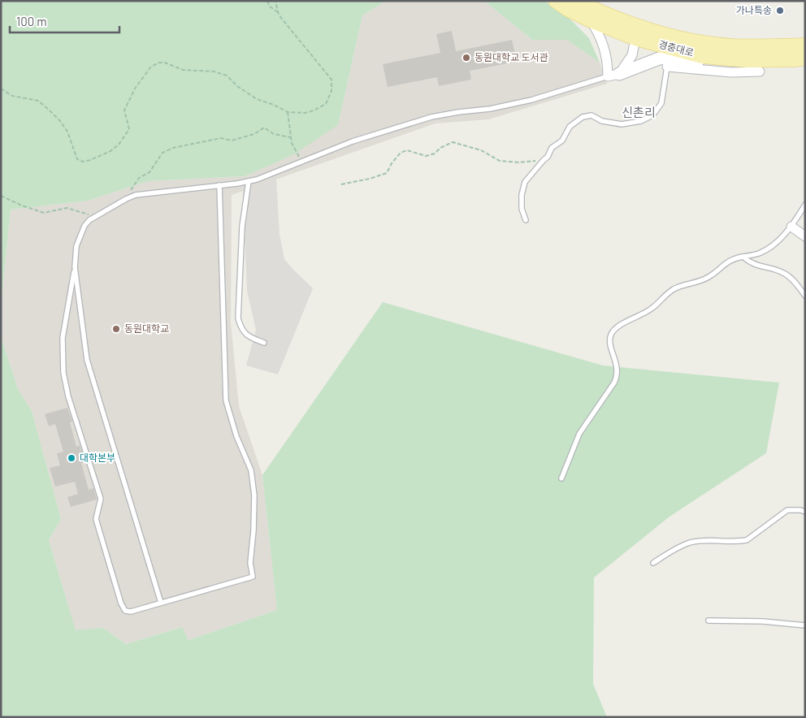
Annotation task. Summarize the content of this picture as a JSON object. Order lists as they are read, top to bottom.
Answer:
{
  "streets": {
    "main road": ["경충대로"]
  },
  "districts": ["신촌리"],
  "places": [
    "가나특송",
    "동원대학교 도서관",
    "동원대학교",
    "대학본부"
  ],
  "scale_bar": "100 m"
}
